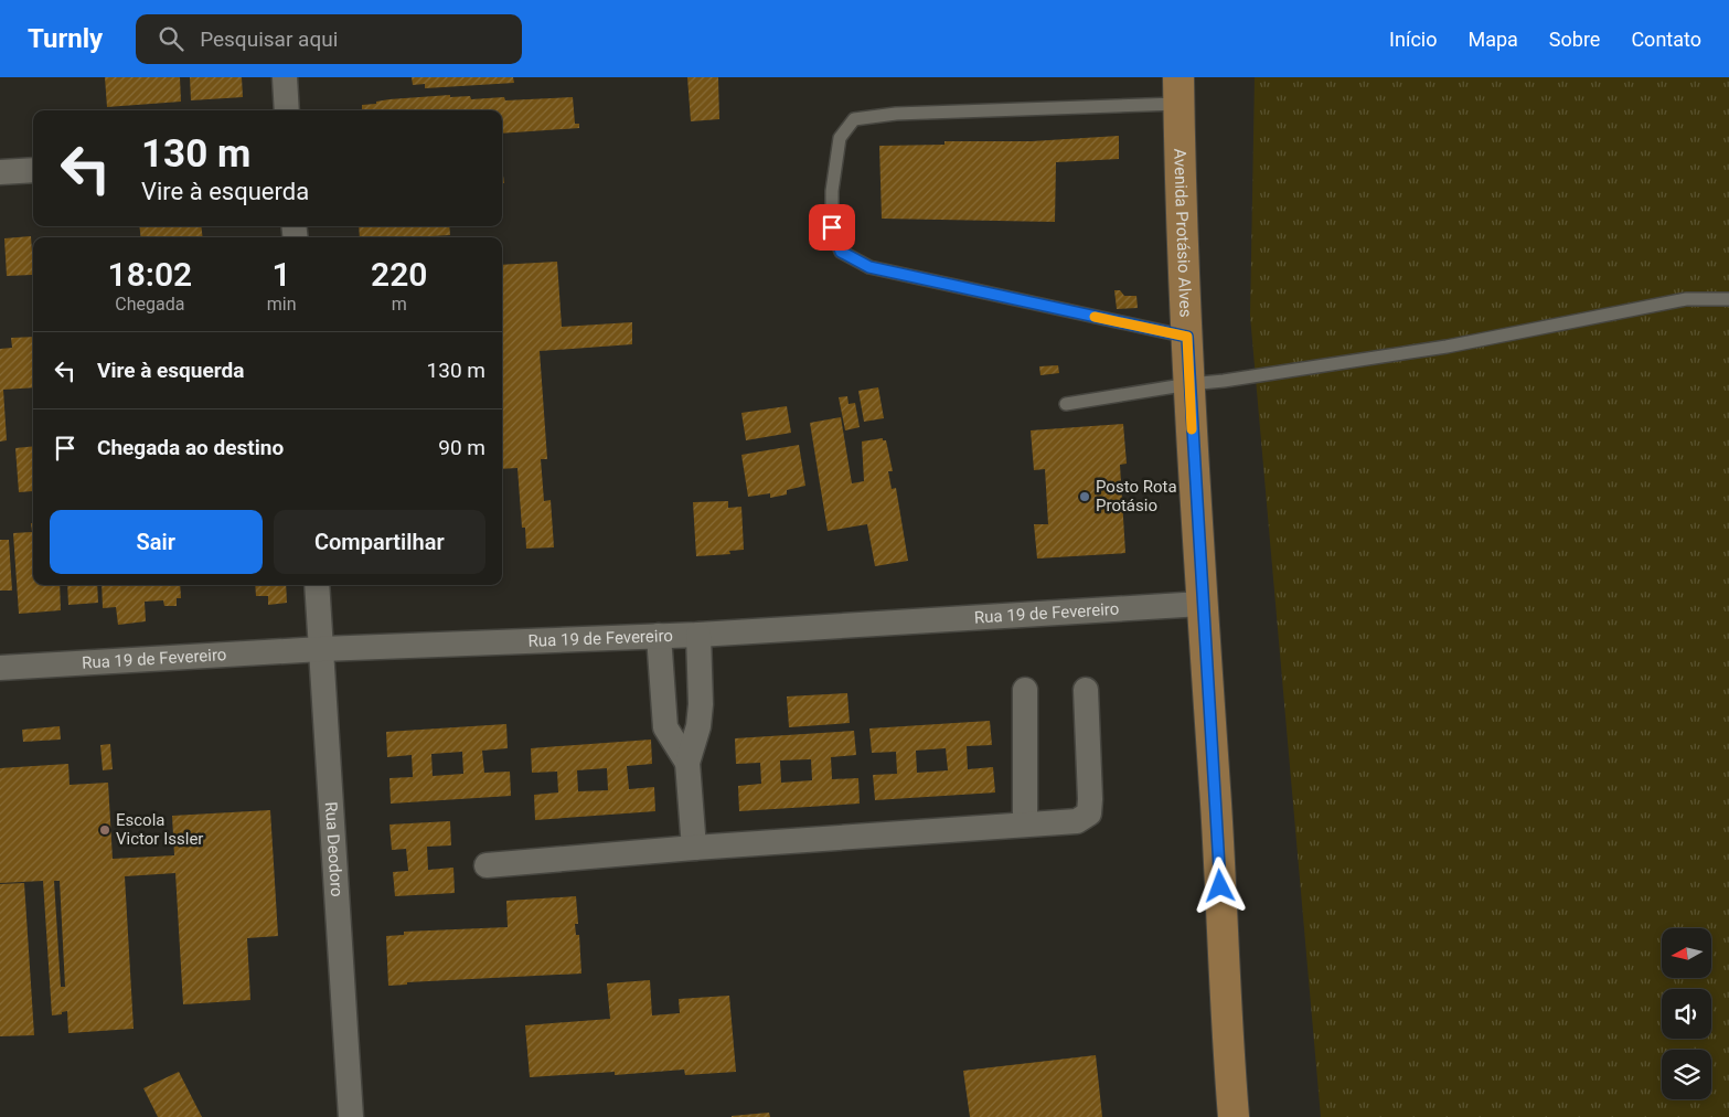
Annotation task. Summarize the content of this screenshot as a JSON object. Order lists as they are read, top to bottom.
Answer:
{
  "streets": {
    "main road": ["Avenida Protásio Alves"],
    "street": ["Rua 19 de Fevereiro", "Rua Deodoro"]
  },
  "crossings": [
    ["Avenida Protásio Alves", "Rua 19 de Fevereiro"],
    ["Rua 19 de Fevereiro", "Rua Deodoro"]
  ],
  "places": ["Posto Rota Protásio", "Escola Victor Issler"],
  "north": "left",
  "page": {
    "header": "Turnly",
    "search": "Pesquisar aqui",
    "nav": [
      "Início",
      "Mapa",
      "Sobre",
      "Contato"
    ],
    "turn": ["130 m", "Vire à esquerda"],
    "eta": [
      "18:02",
      "Chegada",
      "1",
      "min",
      "220",
      "m"
    ],
    "list": [
      {
        "name": "Vire à esquerda",
        "value": "130 m"
      },
      {
        "name": "Chegada ao destino",
        "value": "90 m"
      }
    ],
    "buttons": ["Sair", "Compartilhar"]
  }
}
